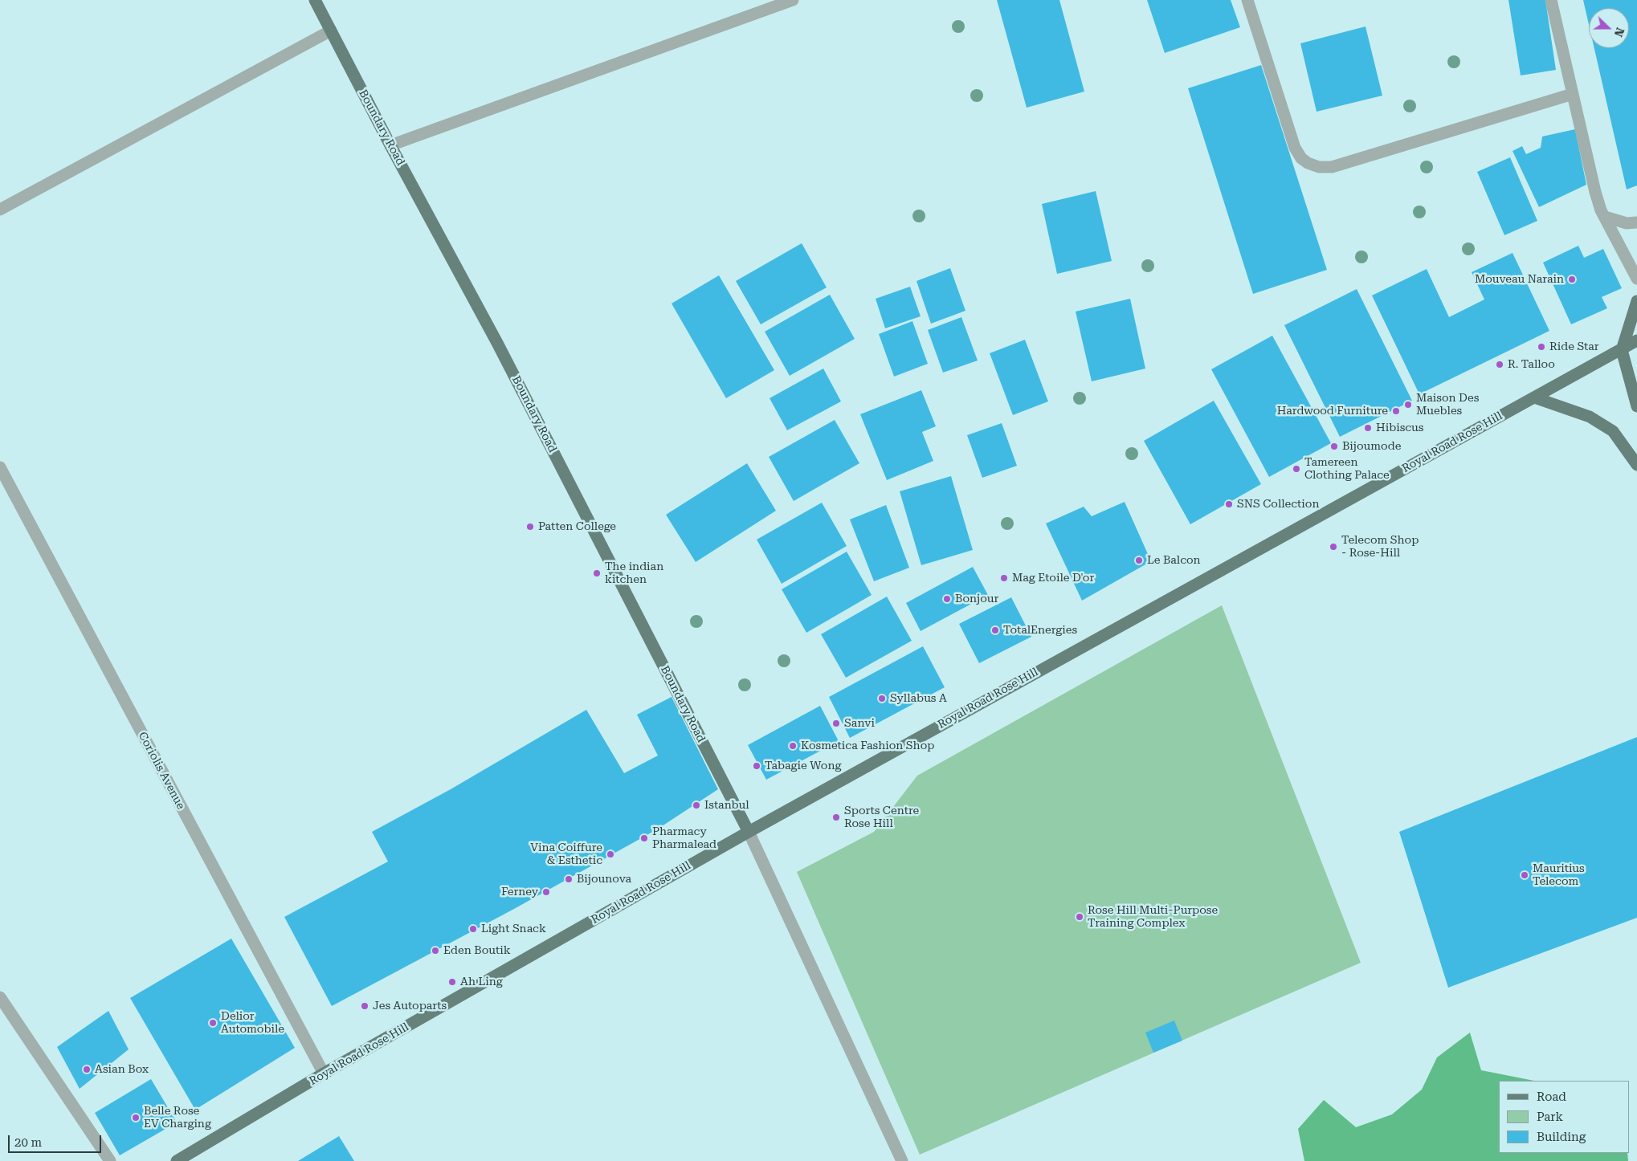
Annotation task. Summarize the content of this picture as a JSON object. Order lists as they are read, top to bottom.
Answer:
{
  "streets": {
    "main road": ["Boundary Road", "Royal Road Rose Hill"],
    "street": ["Coriolis Avenue"]
  },
  "crossings": [
    ["Boundary Road", "Royal Road Rose Hill"],
    ["Royal Road Rose Hill", "Coriolis Avenue"]
  ],
  "places": [
    "Mouveau Narain",
    "Ride Star",
    "R. Talloo",
    "Maison Des Muebles",
    "Hardwood Furniture",
    "Hibiscus",
    "Bijoumode",
    "Tamereen Clothing Palace",
    "SNS Collection",
    "Patten College",
    "Telecom Shop - Rose-Hill",
    "Le Balcon",
    "The indian kitchen",
    "Mag Etoile D'or",
    "Bonjour",
    "TotalEnergies",
    "Syllabus A",
    "Sanvi",
    "Kosmetica Fashion Shop",
    "Tabagie Wong",
    "Istanbul",
    "Sports Centre Rose Hill",
    "Pharmacy Pharmalead",
    "Vina Coiffure & Esthetic",
    "Mauritius Telecom",
    "Bijounova",
    "Ferney",
    "Rose Hill Multi-Purpose Training Complex",
    "Light Snack",
    "Eden Boutik",
    "Ah Ling",
    "Jes Autoparts",
    "Delior Automobile",
    "Asian Box",
    "Belle Rose EV Charging"
  ],
  "legend": ["Road", "Park", "Building"],
  "scale_bar": "20 m",
  "north": "right"
}
